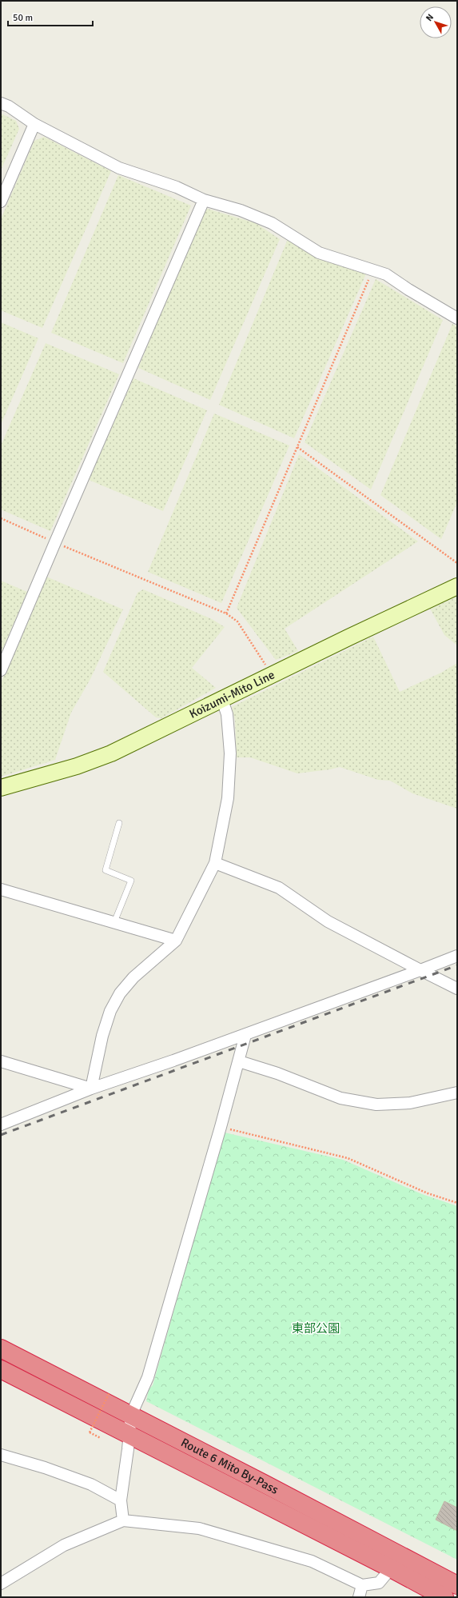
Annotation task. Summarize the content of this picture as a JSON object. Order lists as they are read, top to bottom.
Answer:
{
  "streets": {
    "highway": ["Route 6 Mito By-Pass"],
    "main road": ["Koizumi-Mito Line"]
  },
  "parks": ["東部公園"],
  "scale_bar": "50 m",
  "north": "top left"
}
